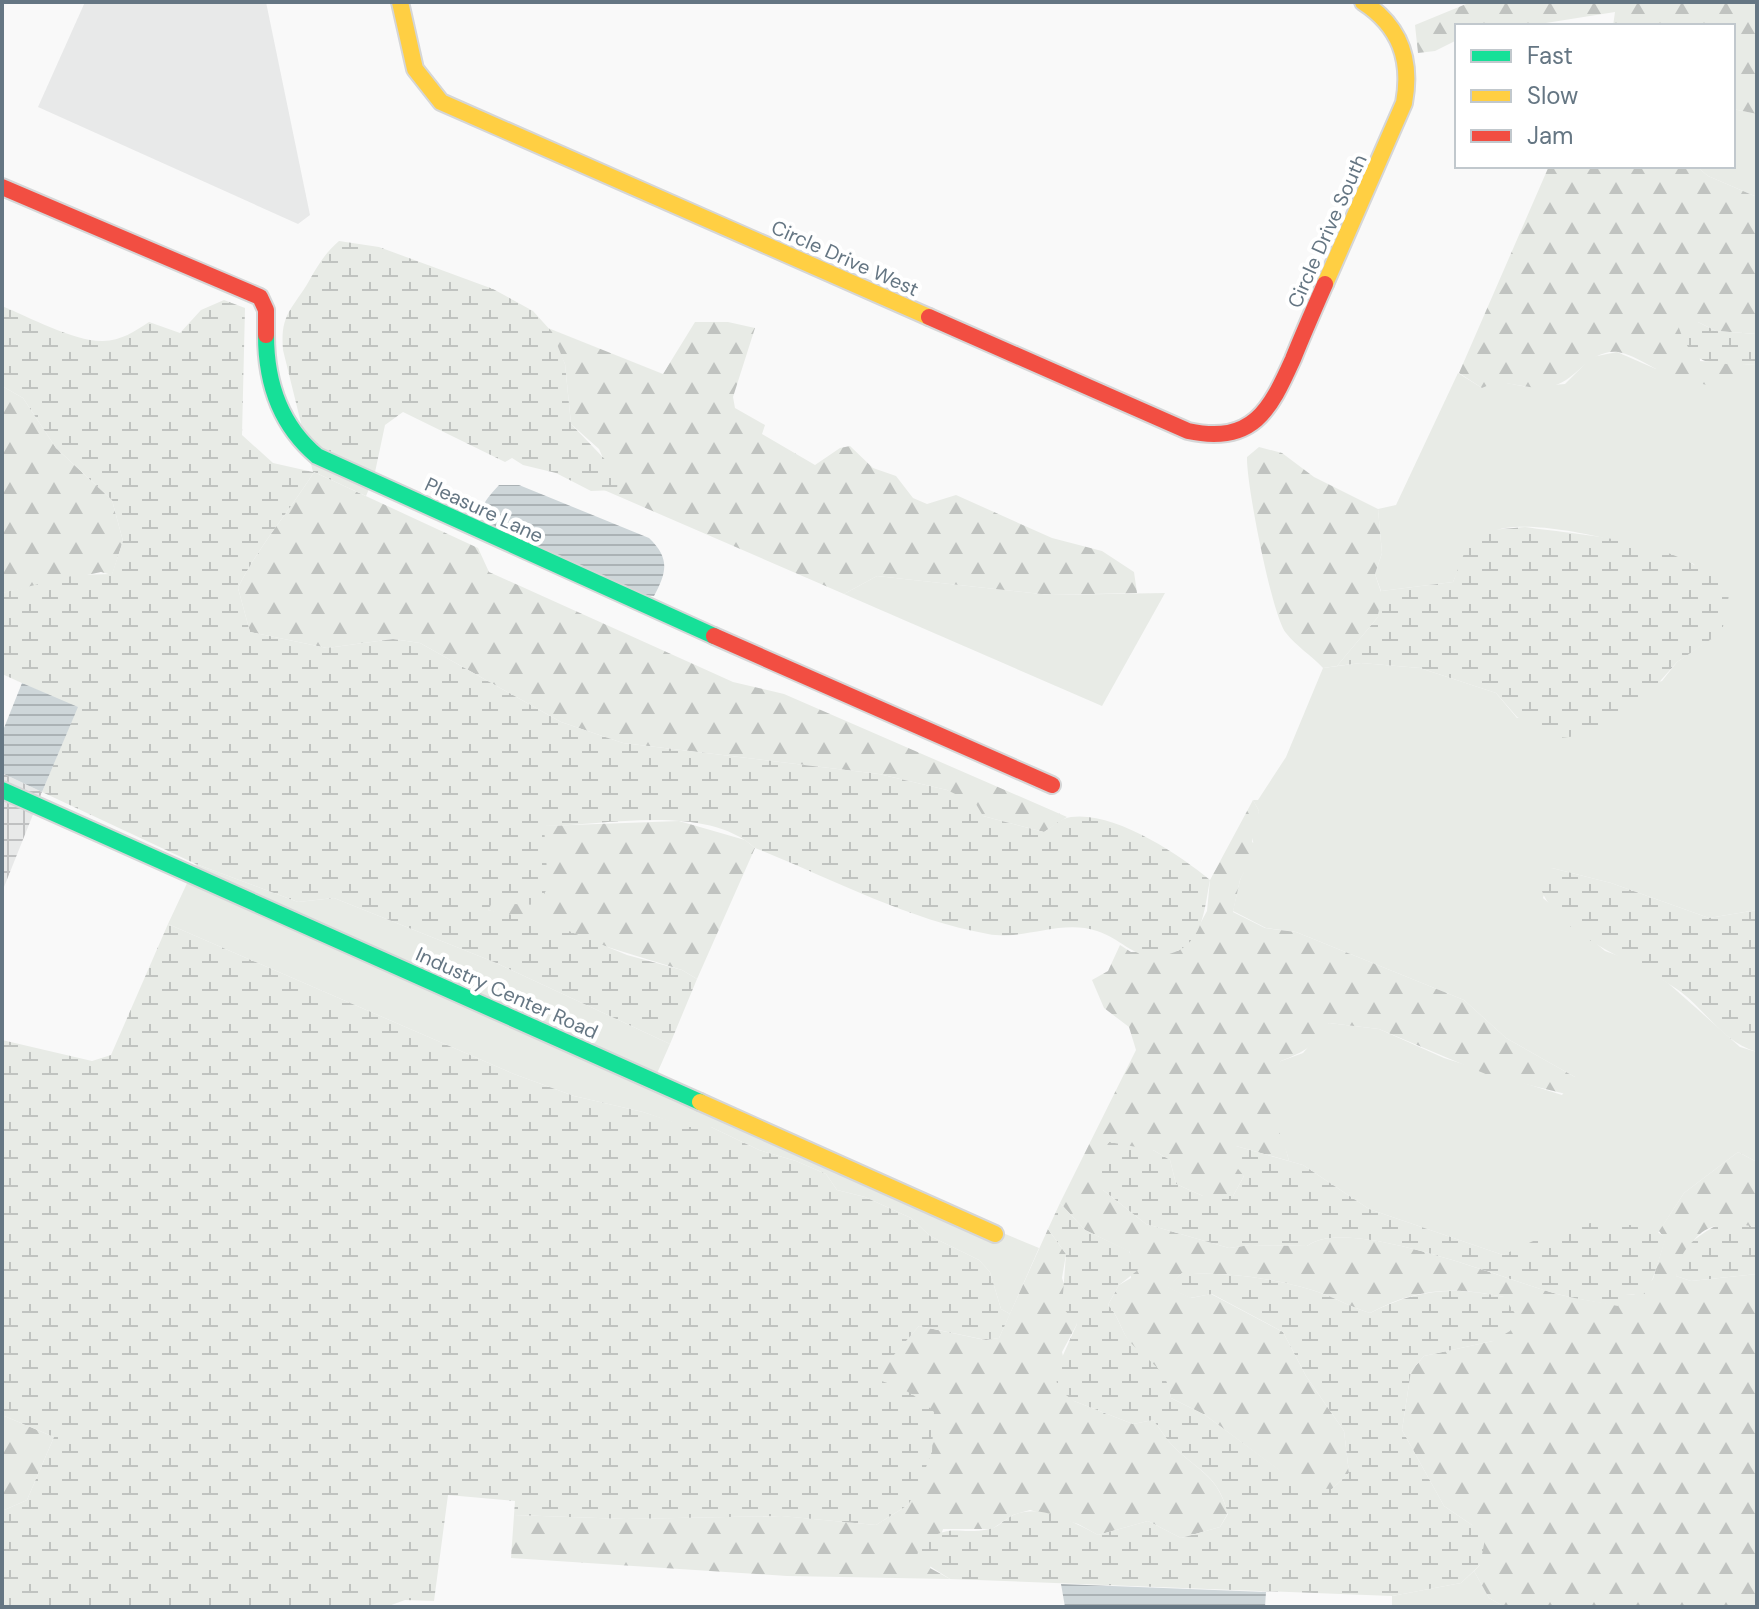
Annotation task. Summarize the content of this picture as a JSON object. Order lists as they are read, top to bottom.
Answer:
{
  "streets": {
    "street": [
      "Circle Drive South",
      "Circle Drive West",
      "Pleasure Lane",
      "Industry Center Road"
    ]
  },
  "crossings": [
    ["Circle Drive South", "Circle Drive West"]
  ],
  "legend": ["Fast", "Slow", "Jam"]
}
